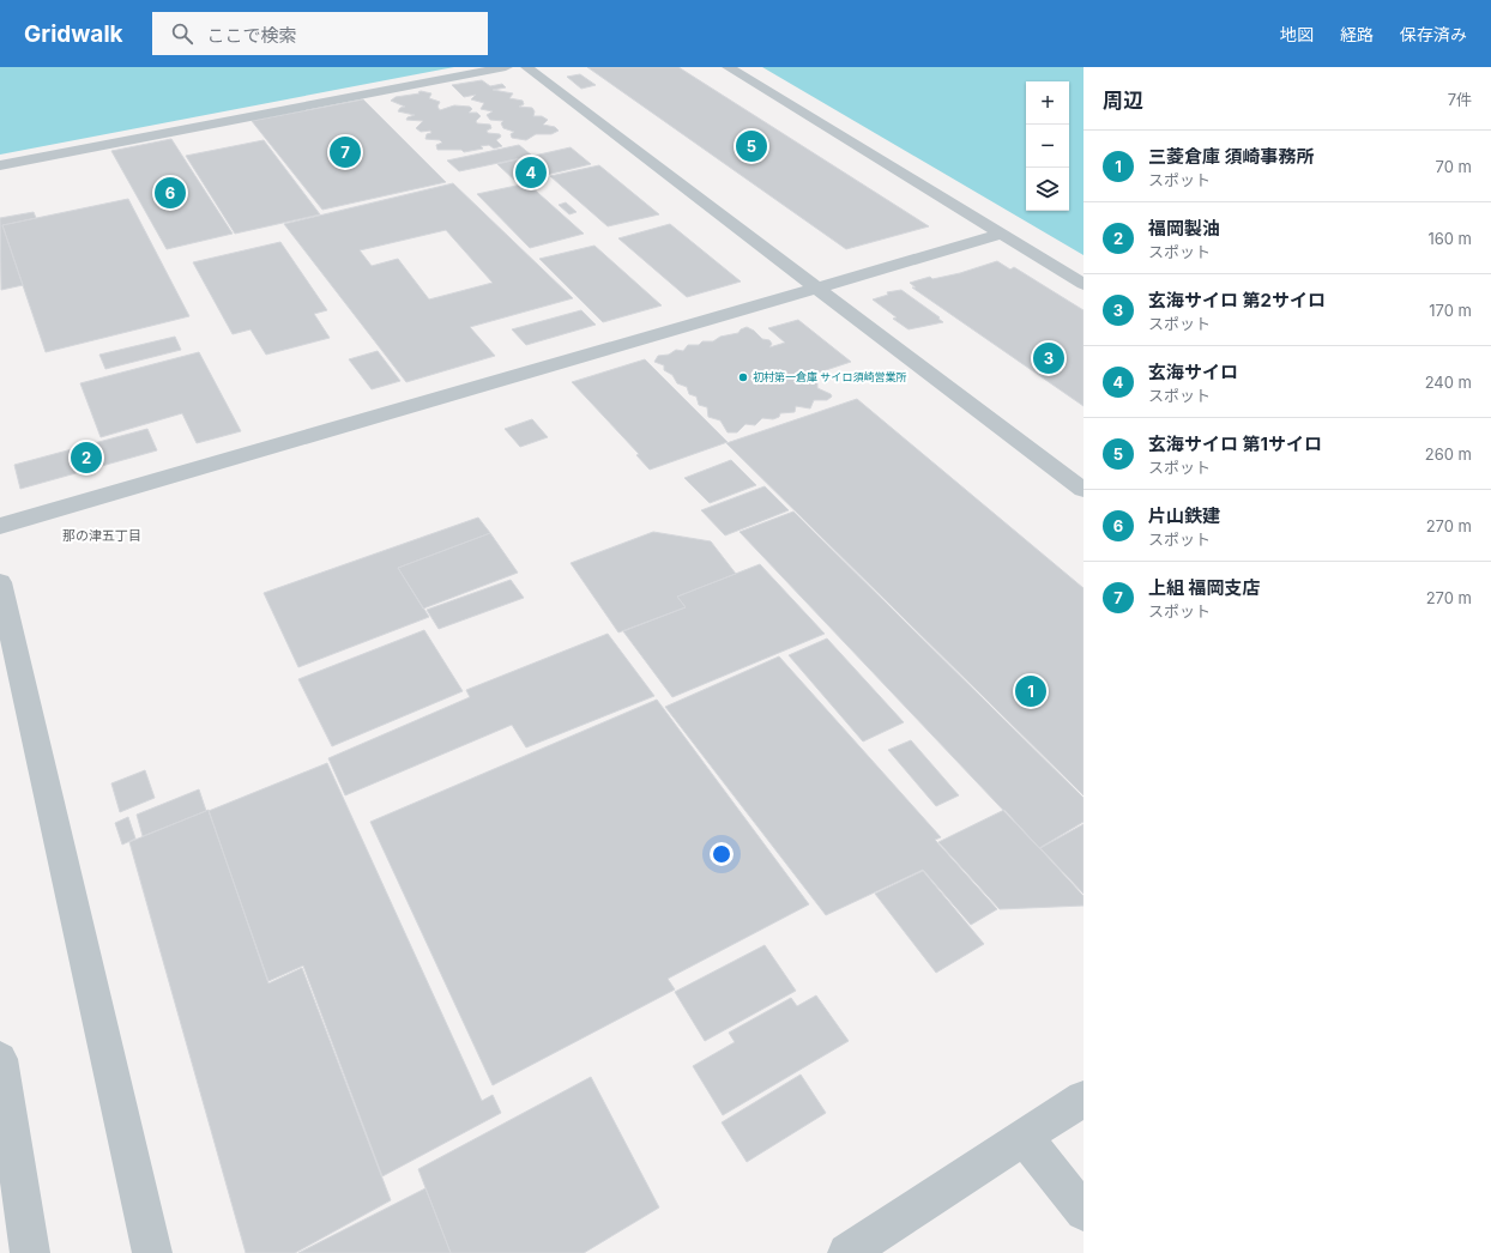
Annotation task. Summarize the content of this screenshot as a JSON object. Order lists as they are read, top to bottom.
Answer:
{
  "districts": ["那の津五丁目"],
  "places": ["初村第一倉庫 サイロ須崎営業所"],
  "page": {
    "header": "Gridwalk",
    "search": "ここで検索",
    "nav": ["地図", "経路", "保存済み"],
    "heading": ["周辺", "7件"],
    "map_buttons": ["+", "−"],
    "pins": [
      "5",
      "7",
      "4",
      "6",
      "3",
      "2",
      "1"
    ],
    "list": [
      {
        "mark": "1",
        "name": "三菱倉庫 須崎事務所",
        "note": "スポット",
        "value": "70 m"
      },
      {
        "mark": "2",
        "name": "福岡製油",
        "note": "スポット",
        "value": "160 m"
      },
      {
        "mark": "3",
        "name": "玄海サイロ 第2サイロ",
        "note": "スポット",
        "value": "170 m"
      },
      {
        "mark": "4",
        "name": "玄海サイロ",
        "note": "スポット",
        "value": "240 m"
      },
      {
        "mark": "5",
        "name": "玄海サイロ 第1サイロ",
        "note": "スポット",
        "value": "260 m"
      },
      {
        "mark": "6",
        "name": "片山鉄建",
        "note": "スポット",
        "value": "270 m"
      },
      {
        "mark": "7",
        "name": "上組 福岡支店",
        "note": "スポット",
        "value": "270 m"
      }
    ]
  }
}
